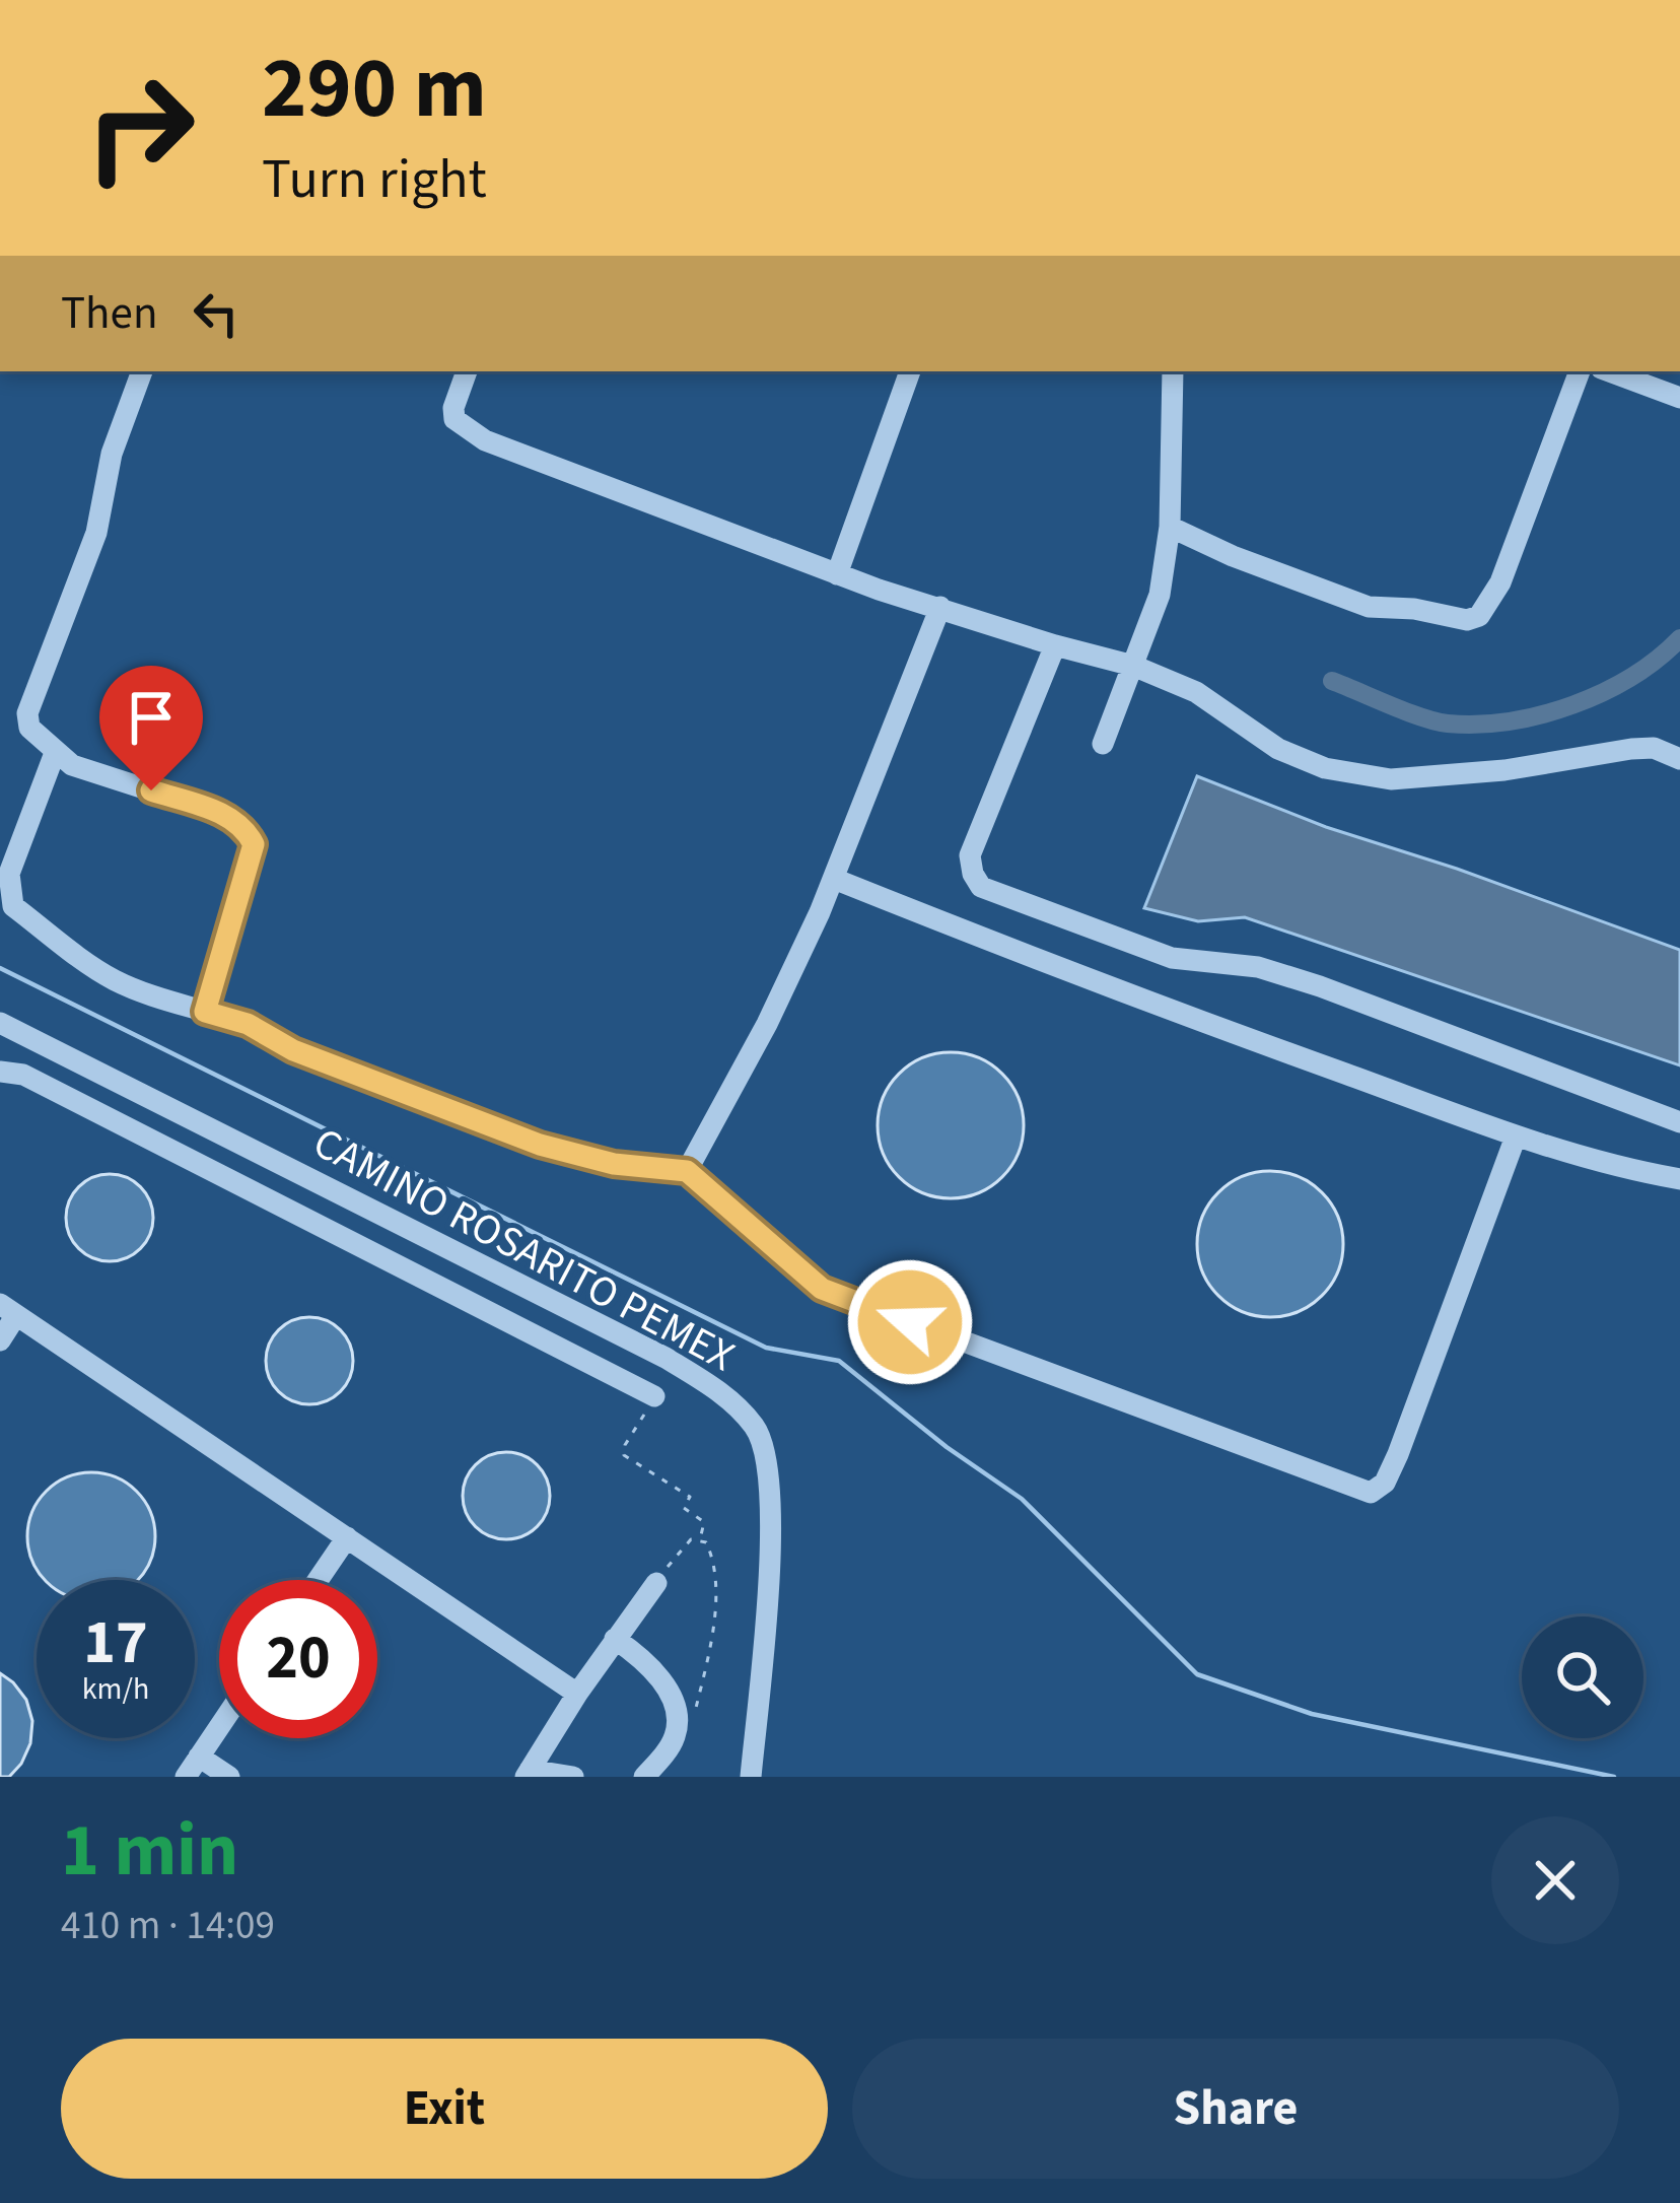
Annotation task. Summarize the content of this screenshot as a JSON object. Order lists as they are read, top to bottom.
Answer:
{
  "streets": {
    "street": ["CAMINO ROSARITO PEMEX"]
  },
  "page": {
    "turn": ["290 m", "Turn right"],
    "then": "Then",
    "speed": "17 km/h",
    "limit": "20",
    "heading": ["1 min", "410 m · 14:09"],
    "buttons": ["Exit", "Share"]
  }
}
